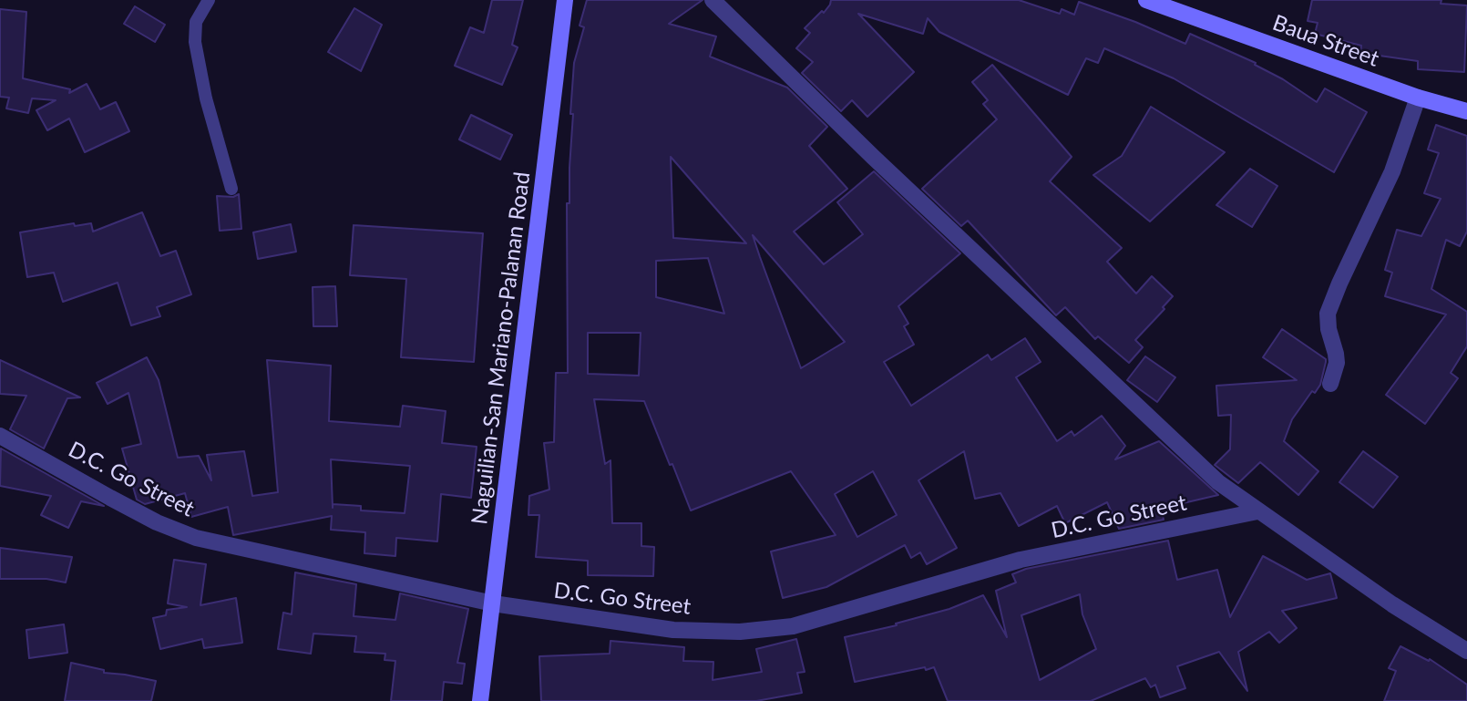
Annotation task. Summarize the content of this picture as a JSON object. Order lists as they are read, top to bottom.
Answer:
{
  "streets": {
    "main road": ["Baua Street", "Naguilian-San Mariano-Palanan Road"],
    "street": ["D.C. Go Street"]
  },
  "crossings": [
    ["Naguilian-San Mariano-Palanan Road", "D.C. Go Street"]
  ]
}
